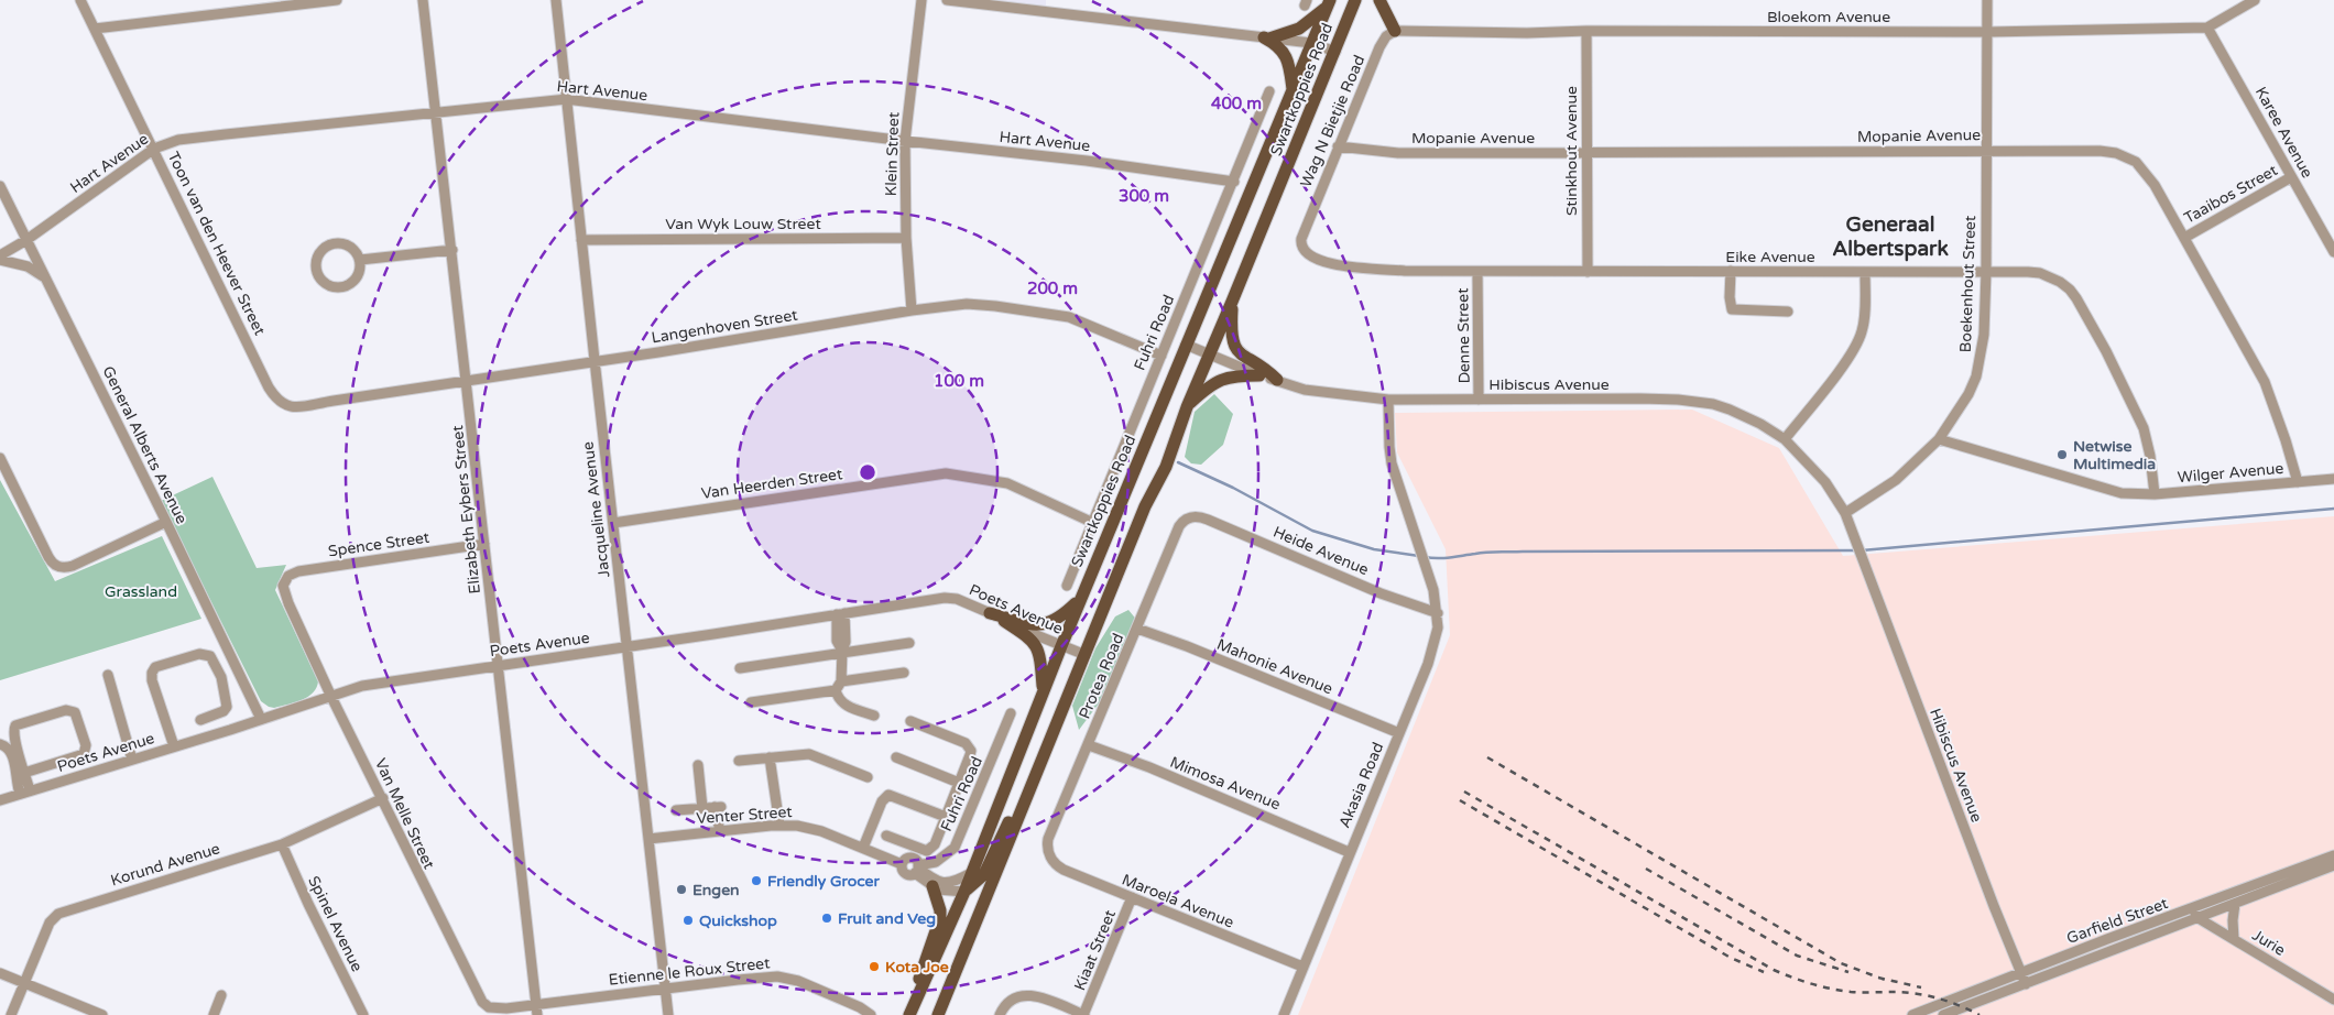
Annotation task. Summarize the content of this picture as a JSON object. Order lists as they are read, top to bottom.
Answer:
{
  "streets": {
    "main road": ["Swartkoppies Road"],
    "street": [
      "Bloekom Avenue",
      "Hart Avenue",
      "Wag N Bietjie Road",
      "Karee Avenue",
      "Mopanie Avenue",
      "Stinkhout Avenue",
      "Klein Street",
      "Taaibos Street",
      "Van Wyk Louw Street",
      "Toon van den Heever Street",
      "Eike Avenue",
      "Boekenhout Street",
      "Langenhoven Street",
      "Fuhri Road",
      "Denne Street",
      "Hibiscus Avenue",
      "General Alberts Avenue",
      "Wilger Avenue",
      "Van Heerden Street",
      "Elizabeth Eybers Street",
      "Jacqueline Avenue",
      "Spence Street",
      "Heide Avenue",
      "Poets Avenue",
      "Mahonie Avenue",
      "Protea Road",
      "Mimosa Avenue",
      "Akasia Road",
      "Van Melle Street",
      "Venter Street",
      "Korund Avenue",
      "Maroela Avenue",
      "Garfield Street",
      "Spinel Avenue",
      "Jurie",
      "Kiaat Street",
      "Etienne le Roux Street"
    ]
  },
  "crossings": [
    ["Bloekom Avenue", "Wag N Bietjie Road"],
    ["Bloekom Avenue", "Karee Avenue"],
    ["Bloekom Avenue", "Stinkhout Avenue"],
    ["Bloekom Avenue", "Boekenhout Street"],
    ["Swartkoppies Road", "Hibiscus Avenue"],
    ["Swartkoppies Road", "Poets Avenue"],
    ["Hart Avenue", "Klein Street"],
    ["Hart Avenue", "Toon van den Heever Street"],
    ["Hart Avenue", "Fuhri Road"],
    ["Hart Avenue", "General Alberts Avenue"],
    ["Hart Avenue", "Elizabeth Eybers Street"],
    ["Hart Avenue", "Jacqueline Avenue"],
    ["Wag N Bietjie Road", "Mopanie Avenue"],
    ["Wag N Bietjie Road", "Eike Avenue"],
    ["Karee Avenue", "Taaibos Street"],
    ["Mopanie Avenue", "Stinkhout Avenue"],
    ["Mopanie Avenue", "Taaibos Street"],
    ["Mopanie Avenue", "Boekenhout Street"],
    ["Mopanie Avenue", "Wilger Avenue"],
    ["Stinkhout Avenue", "Eike Avenue"],
    ["Klein Street", "Van Wyk Louw Street"],
    ["Klein Street", "Langenhoven Street"],
    ["Van Wyk Louw Street", "Jacqueline Avenue"],
    ["Toon van den Heever Street", "Langenhoven Street"],
    ["Eike Avenue", "Boekenhout Street"],
    ["Eike Avenue", "Denne Street"],
    ["Eike Avenue", "Wilger Avenue"],
    ["Boekenhout Street", "Hibiscus Avenue"],
    ["Boekenhout Street", "Wilger Avenue"],
    ["Langenhoven Street", "Fuhri Road"],
    ["Langenhoven Street", "Elizabeth Eybers Street"],
    ["Langenhoven Street", "Jacqueline Avenue"],
    ["Fuhri Road", "Van Heerden Street"],
    ["Fuhri Road", "Venter Street"],
    ["Denne Street", "Hibiscus Avenue"],
    ["Hibiscus Avenue", "Akasia Road"],
    ["Hibiscus Avenue", "Garfield Street"],
    ["General Alberts Avenue", "Poets Avenue"],
    ["Van Heerden Street", "Jacqueline Avenue"],
    ["Elizabeth Eybers Street", "Spence Street"],
    ["Elizabeth Eybers Street", "Poets Avenue"],
    ["Elizabeth Eybers Street", "Van Melle Street"],
    ["Elizabeth Eybers Street", "Etienne le Roux Street"],
    ["Jacqueline Avenue", "Poets Avenue"],
    ["Jacqueline Avenue", "Venter Street"],
    ["Jacqueline Avenue", "Etienne le Roux Street"],
    ["Spence Street", "Van Melle Street"],
    ["Heide Avenue", "Protea Road"],
    ["Heide Avenue", "Akasia Road"],
    ["Poets Avenue", "Van Melle Street"],
    ["Mahonie Avenue", "Protea Road"],
    ["Mahonie Avenue", "Akasia Road"],
    ["Protea Road", "Mimosa Avenue"],
    ["Protea Road", "Maroela Avenue"],
    ["Mimosa Avenue", "Akasia Road"],
    ["Akasia Road", "Maroela Avenue"],
    ["Van Melle Street", "Korund Avenue"],
    ["Van Melle Street", "Etienne le Roux Street"],
    ["Korund Avenue", "Spinel Avenue"],
    ["Maroela Avenue", "Kiaat Street"],
    ["Garfield Street", "Jurie"]
  ],
  "districts": ["Generaal Albertspark"],
  "parks": ["Grassland"],
  "places": [
    "Netwise Multimedia",
    "Friendly Grocer",
    "Engen",
    "Fruit and Veg",
    "Quickshop",
    "Kota Joe"
  ],
  "rings": [
    "400 m",
    "300 m",
    "200 m",
    "100 m"
  ]
}
